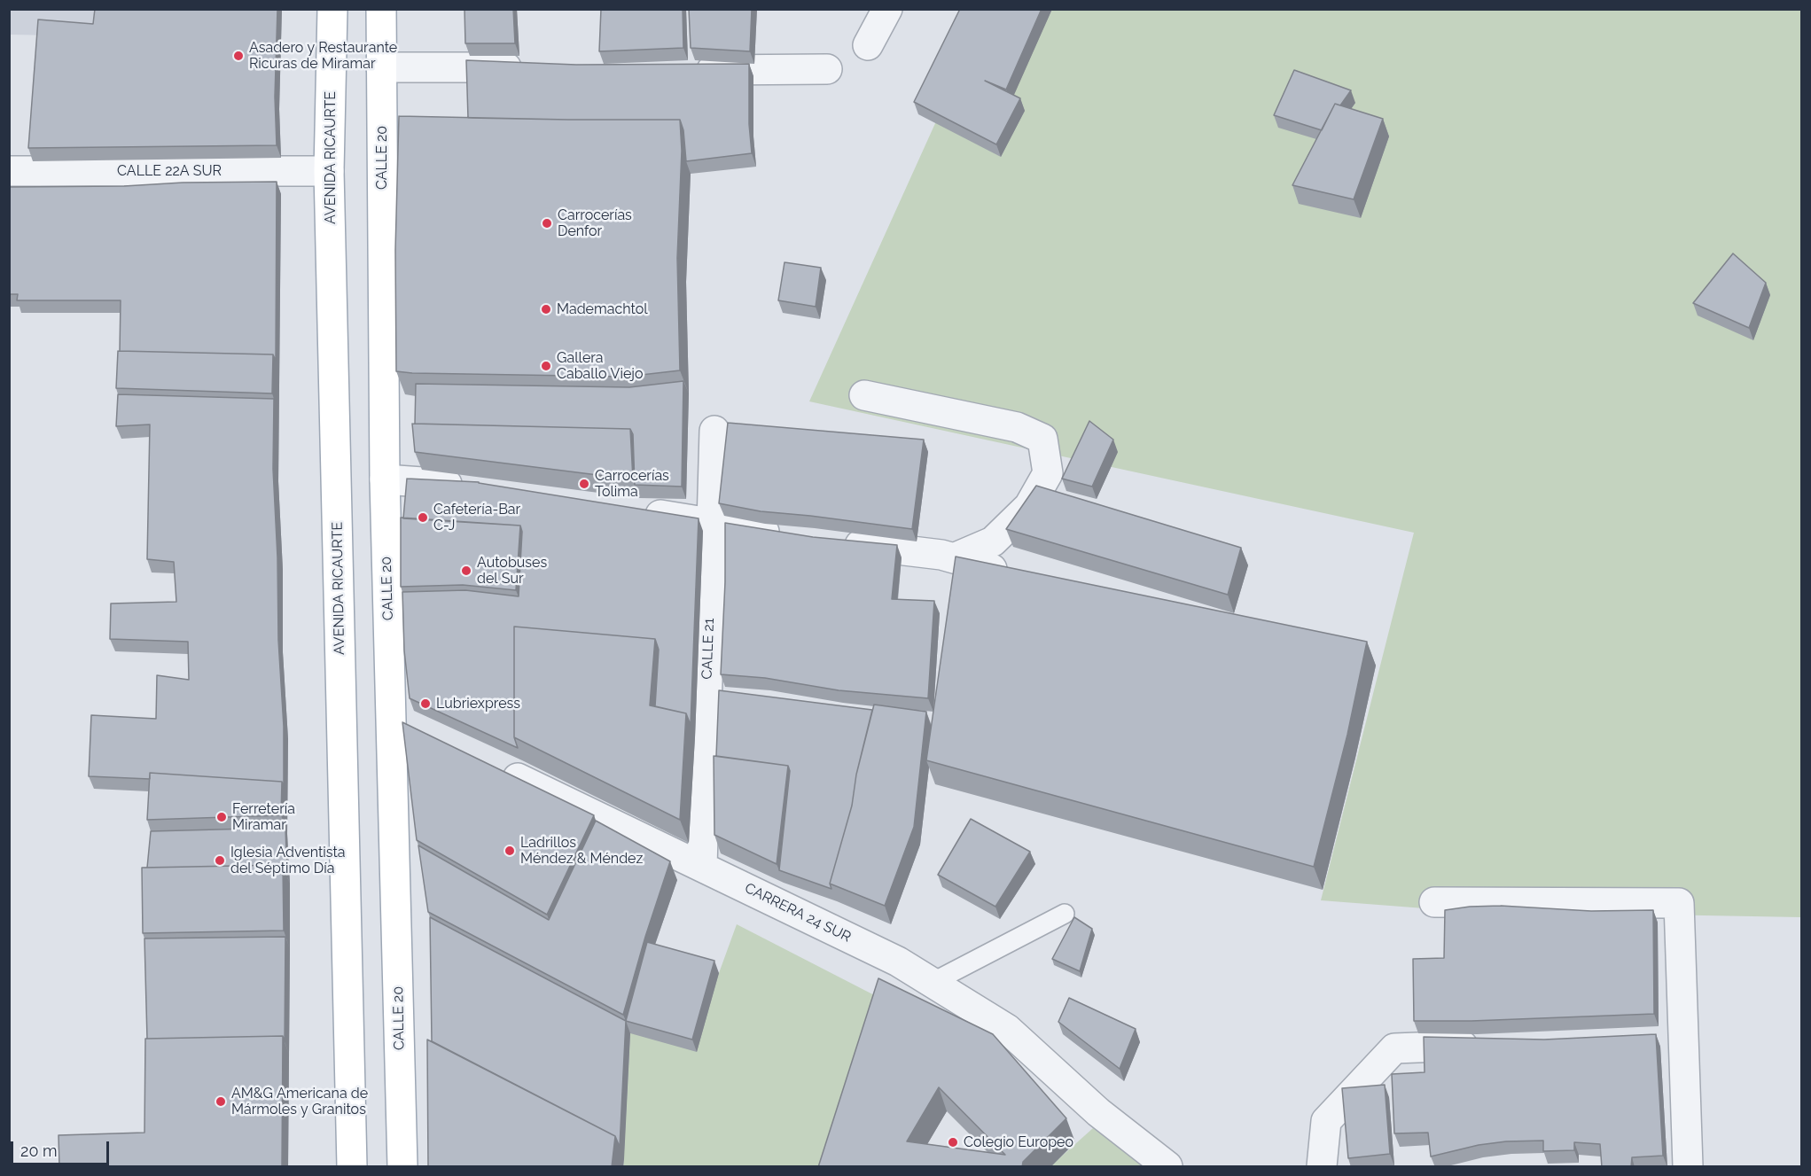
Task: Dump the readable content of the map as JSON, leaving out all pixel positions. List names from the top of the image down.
{
  "streets": {
    "main road": ["AVENIDA RICAURTE", "CALLE 20"],
    "street": ["CALLE 22A SUR", "CALLE 21", "CARRERA 24 SUR"]
  },
  "crossings": [
    ["AVENIDA RICAURTE", "CALLE 22A SUR"],
    ["CALLE 21", "CARRERA 24 SUR"]
  ],
  "places": [
    "Asadero y Restaurante Ricuras de Miramar",
    "Carrocerías Denfor",
    "Mademachtol",
    "Gallera Caballo Viejo",
    "Carrocerías Tolima",
    "Cafetería-Bar C-J",
    "Autobuses del Sur",
    "Lubriexpress",
    "Ferretería Miramar",
    "Ladrillos Méndez & Méndez",
    "Iglesia Adventista del Séptimo Día",
    "AM&G Americana de Mármoles y Granitos",
    "Colegio Europeo"
  ],
  "scale_bar": "20 m"
}
